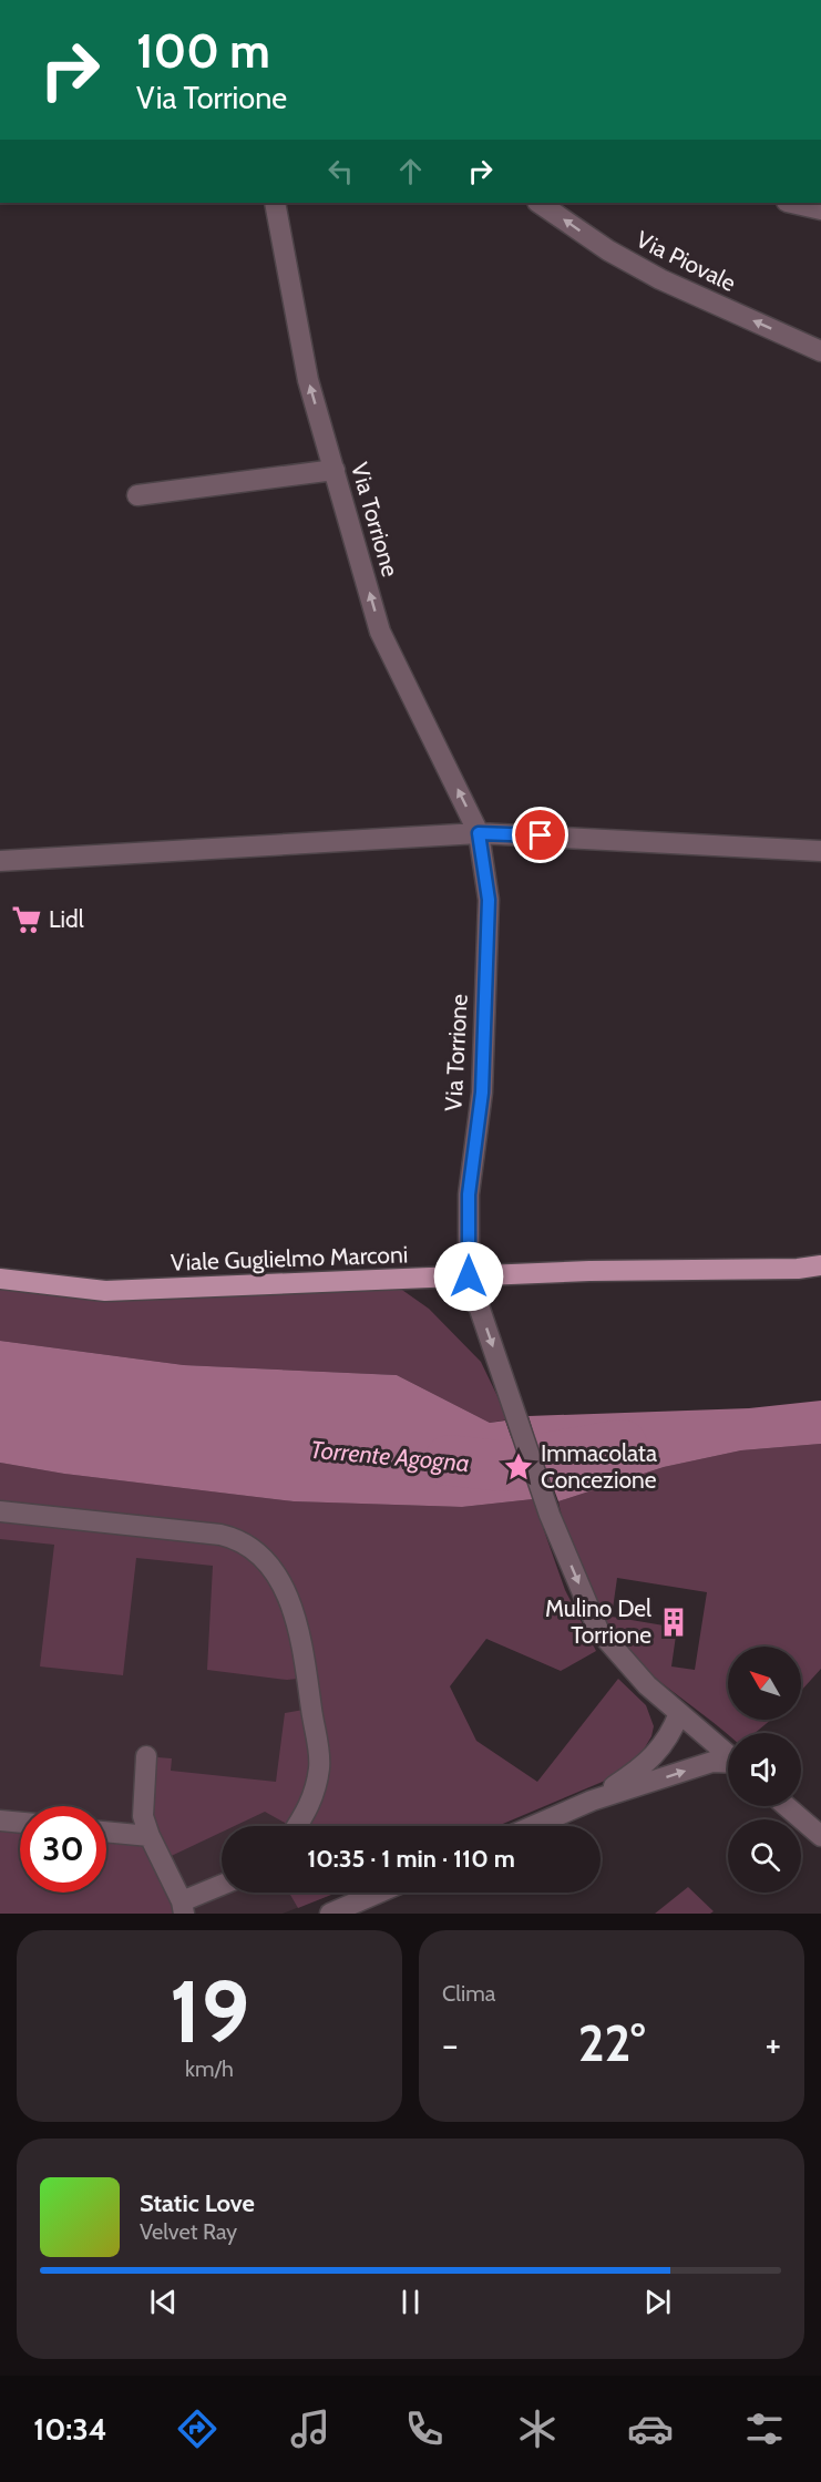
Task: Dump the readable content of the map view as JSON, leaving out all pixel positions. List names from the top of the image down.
{
  "streets": {
    "main road": ["Viale Guglielmo Marconi"],
    "street": ["Via Piovale", "Via Torrione"]
  },
  "crossings": [
    ["Via Torrione", "Viale Guglielmo Marconi"]
  ],
  "one_way": ["Via Piovale"],
  "water": ["Torrente Agogna"],
  "places": {
    "supermarket": ["Lidl"],
    "place": ["Immacolata Concezione"],
    "building": ["Mulino Del Torrione"]
  },
  "north": "top left",
  "page": {
    "turn": ["100 m", "Via Torrione"],
    "limit": "30",
    "trip": "10:35 · 1 min · 110 m",
    "tile": [
      ["19", "km/h"],
      "Clima"
    ],
    "heat": ["−", "22°", "+"],
    "song": ["Static Love", "Velvet Ray"],
    "tabs": "10:34"
  }
}
